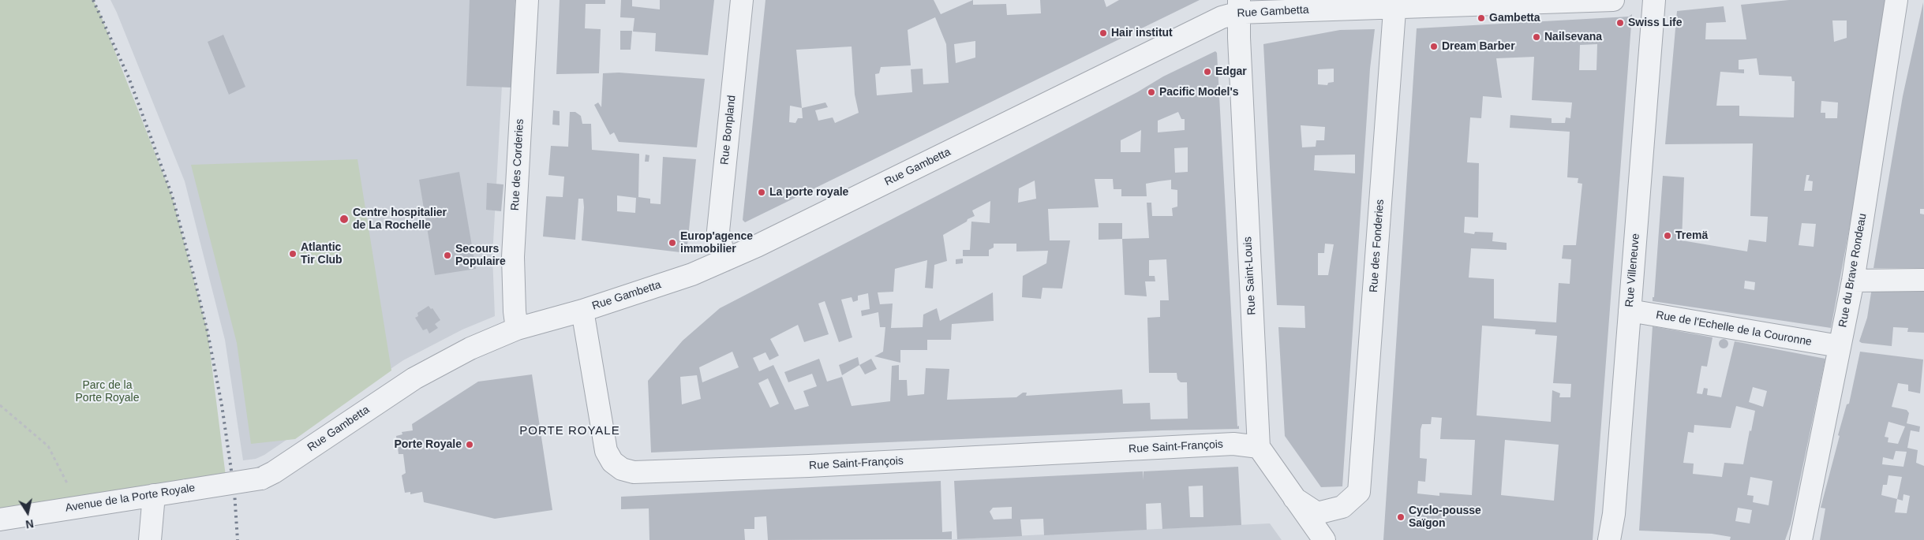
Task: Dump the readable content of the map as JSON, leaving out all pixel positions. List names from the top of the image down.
{
  "streets": {
    "street": [
      "Rue Gambetta",
      "Rue Bonpland",
      "Rue des Corderies",
      "Rue des Fonderies",
      "Rue Villeneuve",
      "Rue du Brave Rondeau",
      "Rue Saint-Louis",
      "Rue de l'Echelle de la Couronne",
      "Rue Saint-François",
      "Avenue de la Porte Royale"
    ]
  },
  "crossings": [
    ["Rue Gambetta", "Rue Bonpland"],
    ["Rue Gambetta", "Rue des Corderies"],
    ["Rue Gambetta", "Rue des Fonderies"],
    ["Rue Gambetta", "Rue Saint-Louis"],
    ["Rue Gambetta", "Rue Saint-François"],
    ["Rue Gambetta", "Avenue de la Porte Royale"],
    ["Rue Villeneuve", "Rue de l'Echelle de la Couronne"],
    ["Rue du Brave Rondeau", "Rue de l'Echelle de la Couronne"],
    ["Rue Saint-Louis", "Rue Saint-François"]
  ],
  "districts": ["PORTE ROYALE"],
  "parks": ["Parc de la Porte Royale"],
  "places": [
    "Gambetta",
    "Swiss Life",
    "Hair institut",
    "Nailsevana",
    "Dream Barber",
    "Edgar",
    "Pacific Model's",
    "La porte royale",
    "Centre hospitalier de La Rochelle",
    "Tremä",
    "Europ'agence immobilier",
    "Atlantic Tir Club",
    "Secours Populaire",
    "Porte Royale",
    "Cyclo-pousse Saïgon"
  ],
  "north": "bottom"
}
